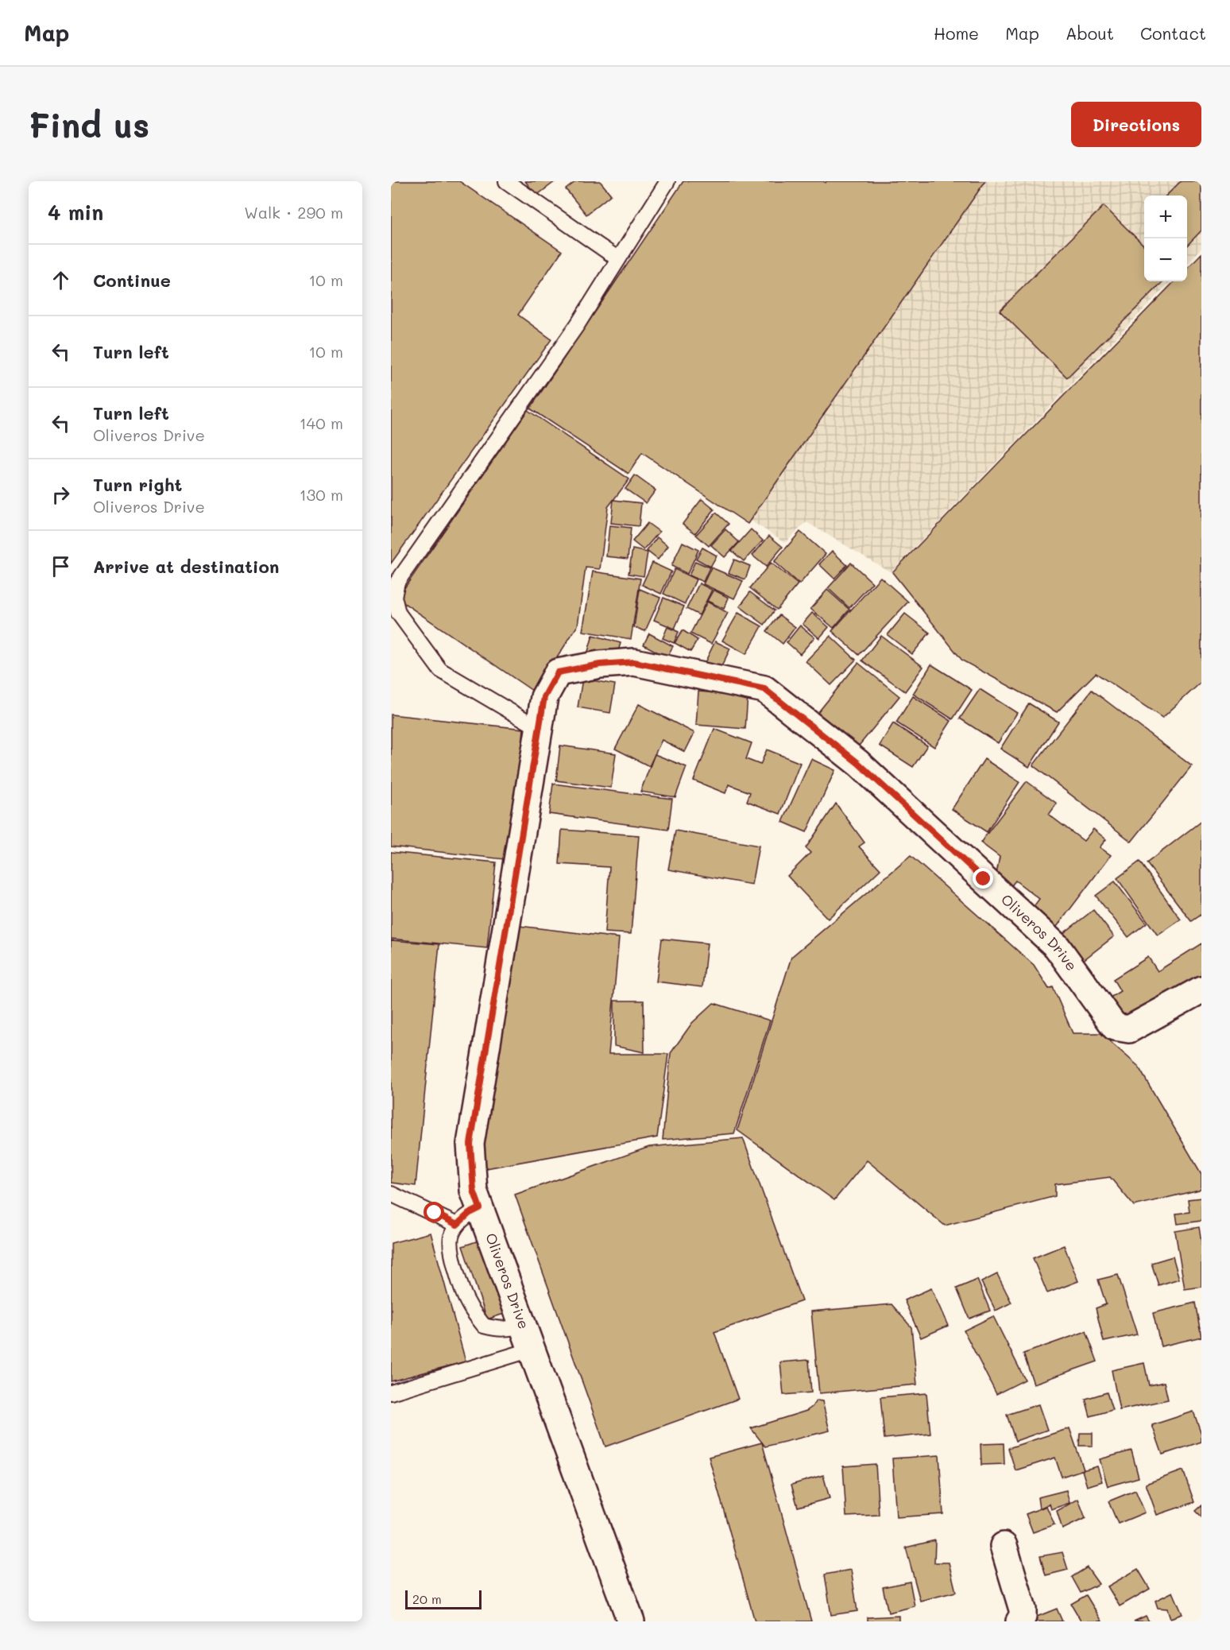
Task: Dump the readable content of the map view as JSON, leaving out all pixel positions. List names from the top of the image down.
{
  "streets": {
    "street": ["Oliveros Drive"]
  },
  "scale_bar": "20 m",
  "page": {
    "header": "Map",
    "nav": [
      "Home",
      "Map",
      "About",
      "Contact"
    ],
    "buttons": "Directions",
    "title": "Find us",
    "heading": ["4 min", "Walk · 290 m"],
    "map_buttons": ["+", "−"],
    "list": [
      ["Continue", "10 m"],
      ["Turn left", "10 m"],
      ["Turn left", "Oliveros Drive", "140 m"],
      ["Turn right", "Oliveros Drive", "130 m"],
      "Arrive at destination"
    ],
    "scale": "20 m"
  }
}
